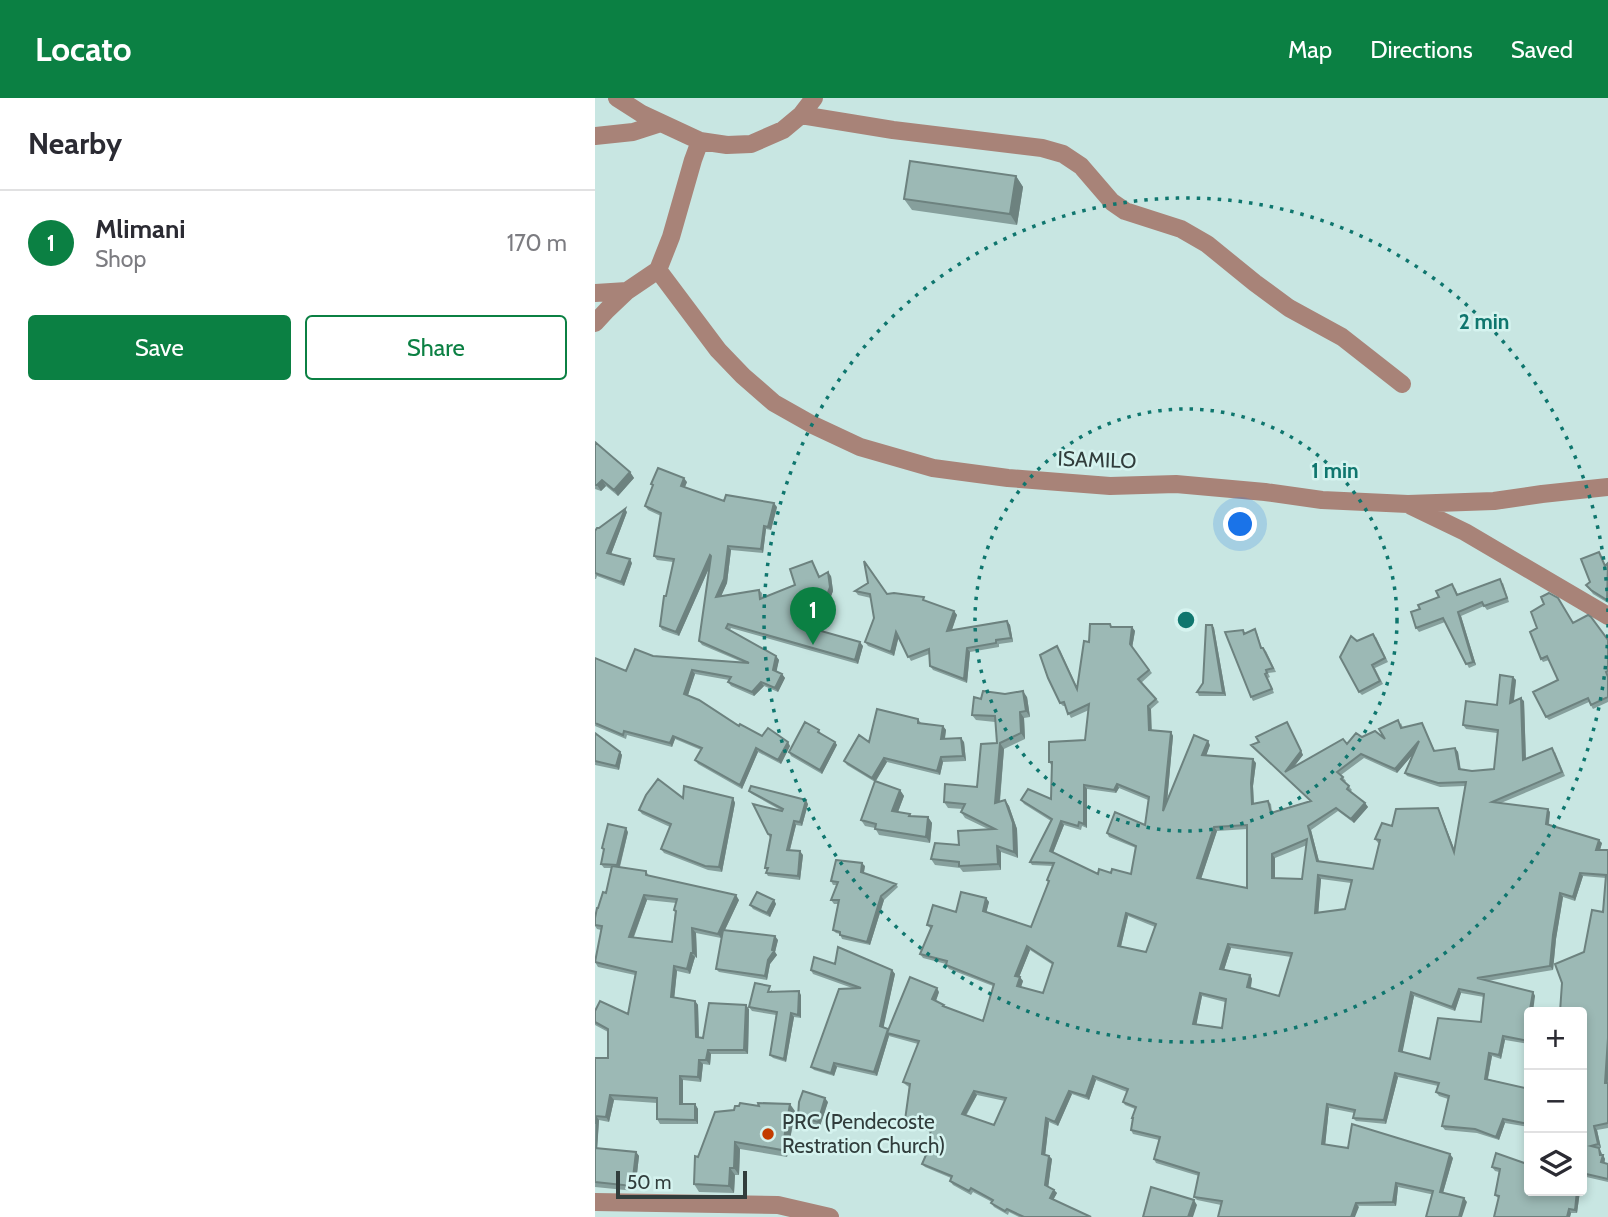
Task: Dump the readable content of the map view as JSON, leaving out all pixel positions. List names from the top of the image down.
{
  "streets": {
    "street": ["ISAMILO"]
  },
  "places": ["PRC (Pendecoste Restration Church)"],
  "scale_bar": "50 m",
  "page": {
    "header": "Locato",
    "nav": ["Map", "Directions", "Saved"],
    "heading": "Nearby",
    "list": [
      {
        "mark": "1",
        "name": "Mlimani",
        "note": "Shop",
        "value": "170 m"
      }
    ],
    "buttons": ["Save", "Share"],
    "pins": "1",
    "map_buttons": ["+", "−"],
    "scale": "50 m"
  },
  "rings": ["2 min", "1 min"]
}
